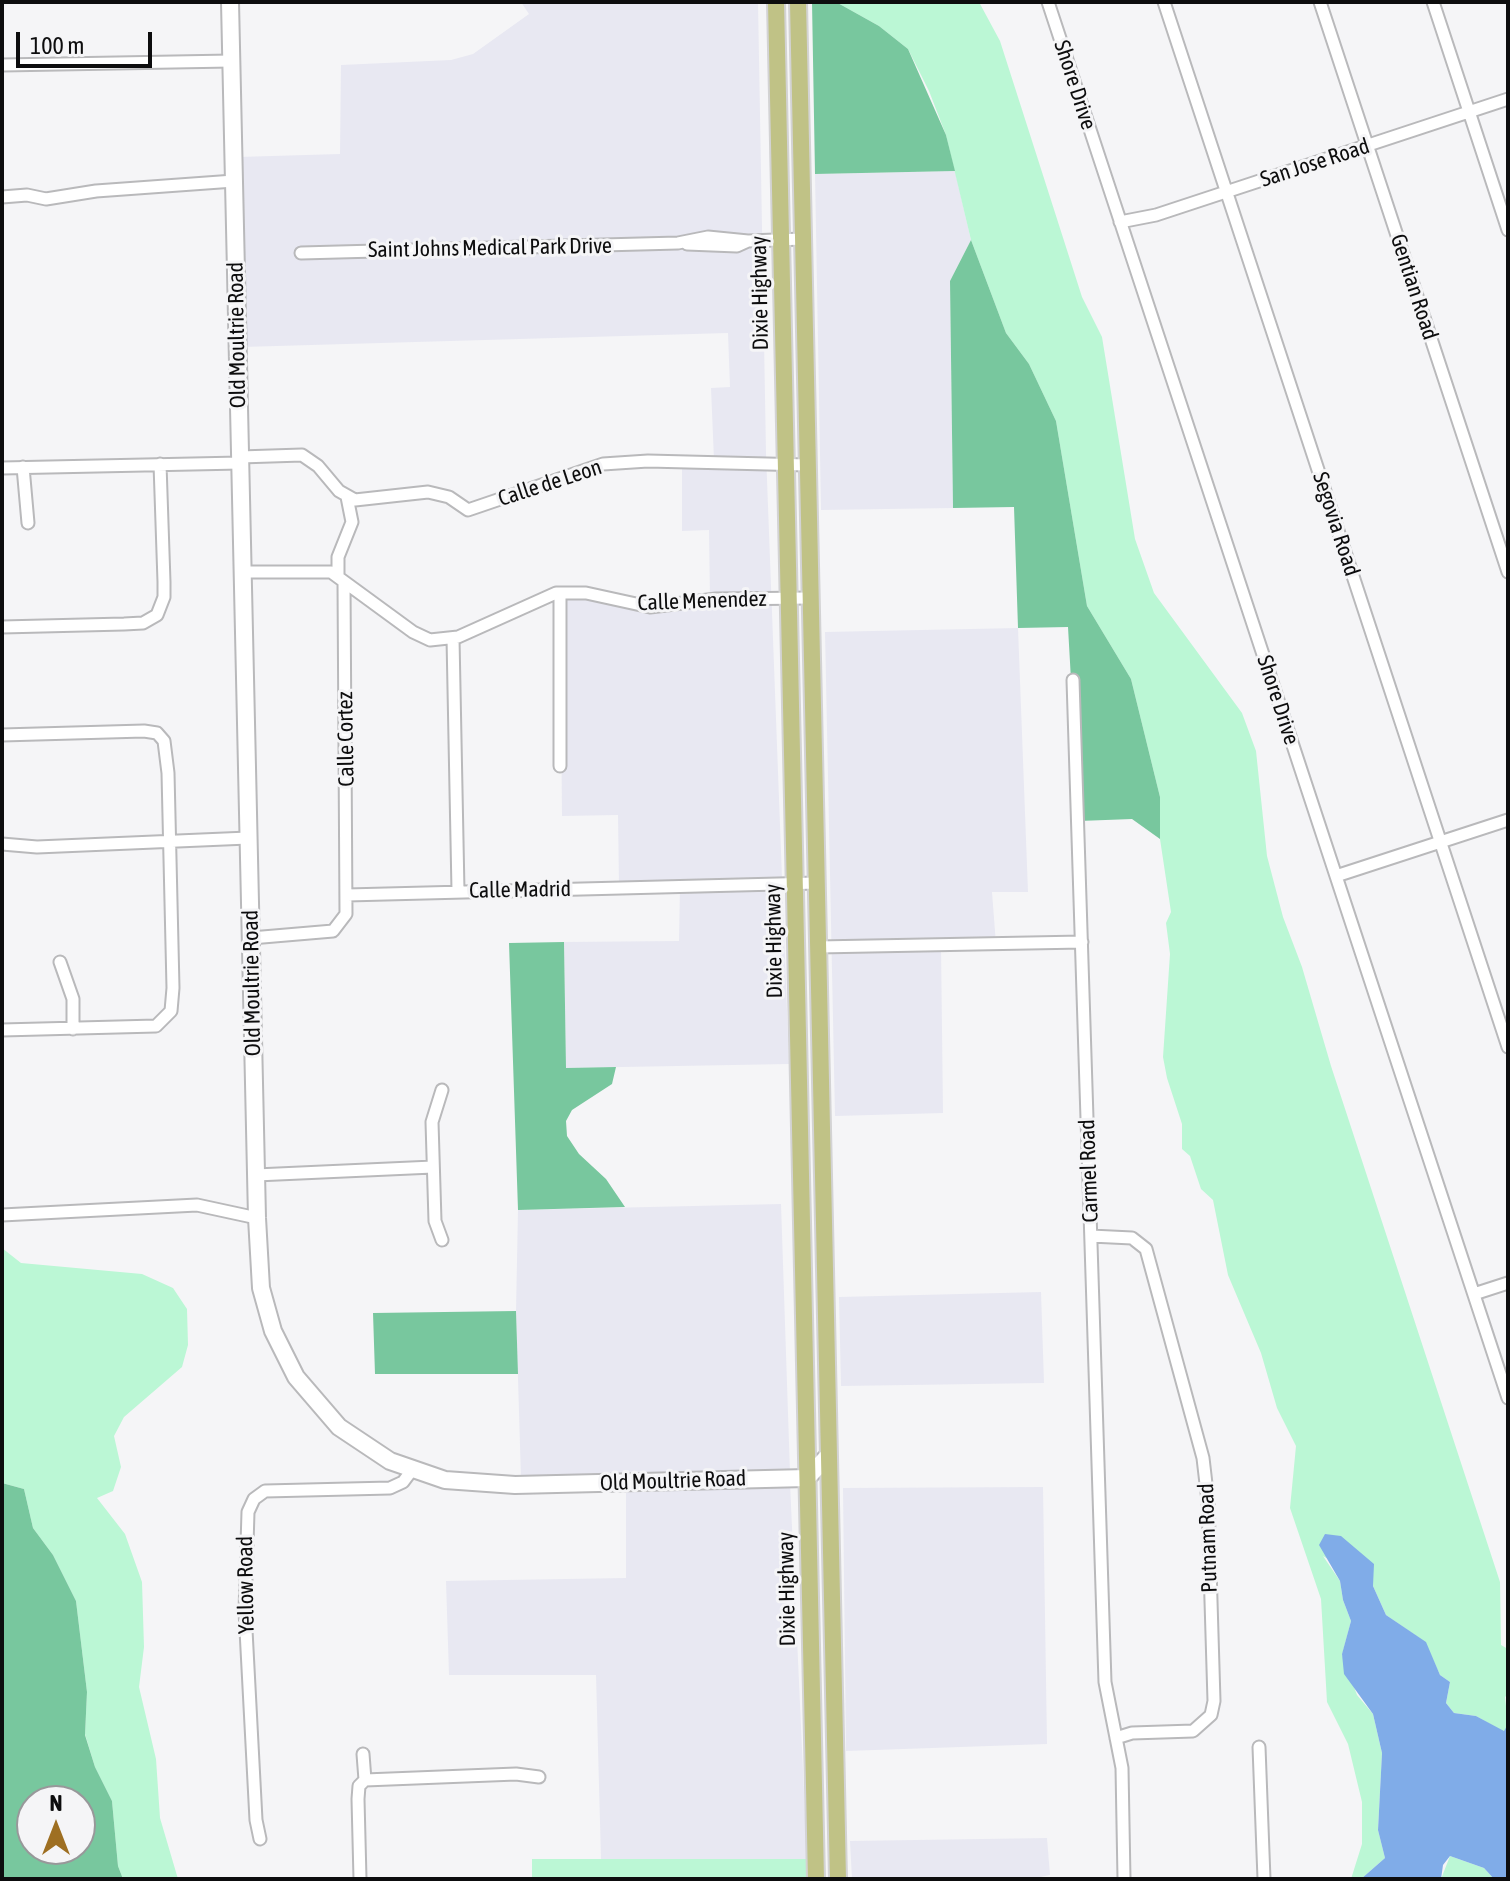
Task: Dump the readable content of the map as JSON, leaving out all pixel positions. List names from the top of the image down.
{
  "streets": {
    "main road": ["Dixie Highway", "Old Moultrie Road"],
    "street": [
      "Shore Drive",
      "San Jose Road",
      "Saint Johns Medical Park Drive",
      "Gentian Road",
      "Calle de Leon",
      "Segovia Road",
      "Calle Menendez",
      "Calle Cortez",
      "Calle Madrid",
      "Carmel Road",
      "Putnam Road",
      "Yellow Road"
    ]
  },
  "crossings": [
    ["Shore Drive", "San Jose Road"],
    ["San Jose Road", "Gentian Road"],
    ["San Jose Road", "Segovia Road"],
    ["Saint Johns Medical Park Drive", "Dixie Highway"],
    ["Dixie Highway", "Old Moultrie Road"],
    ["Dixie Highway", "Calle de Leon"],
    ["Dixie Highway", "Calle Menendez"],
    ["Dixie Highway", "Calle Madrid"],
    ["Old Moultrie Road", "Yellow Road"],
    ["Calle Cortez", "Calle Madrid"],
    ["Carmel Road", "Putnam Road"]
  ],
  "scale_bar": "100 m",
  "north": "top"
}
